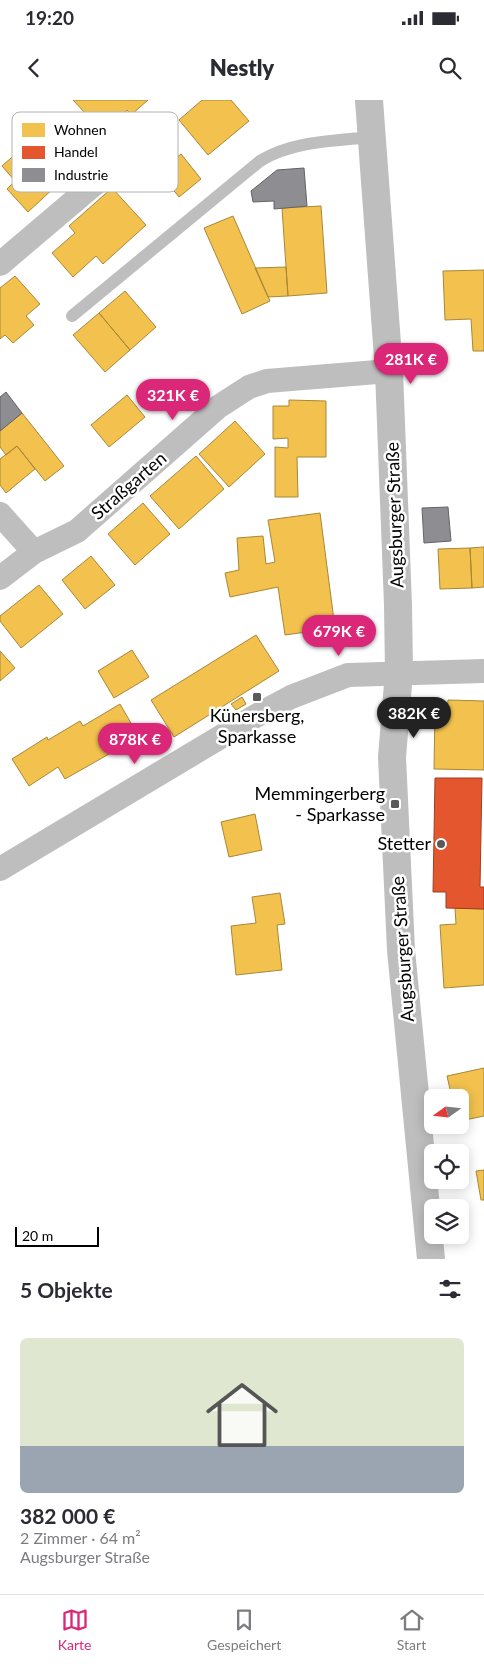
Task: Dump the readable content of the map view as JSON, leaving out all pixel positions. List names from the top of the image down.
{
  "streets": {
    "street": ["Straßgarten", "Augsburger Straße"]
  },
  "crossings": [
    ["Straßgarten", "Augsburger Straße"]
  ],
  "places": {
    "transit": ["Künersberg, Sparkasse", "Memmingerberg - Sparkasse"],
    "other": ["Stetter"]
  },
  "legend": ["Wohnen", "Handel", "Industrie"],
  "scale_bar": "20 m",
  "north": "left",
  "page": {
    "status": "19:20",
    "header": "Nestly",
    "price": [
      "281K €",
      "321K €",
      "679K €",
      "382K €",
      "878K €"
    ],
    "scale": "20 m",
    "heading": "5 Objekte",
    "list": [
      {
        "name": "382 000 €",
        "note": "2 Zimmer · 64 m² · Augsburger Straße"
      }
    ],
    "tabs": ["Karte", "Gespeichert", "Start"]
  }
}
